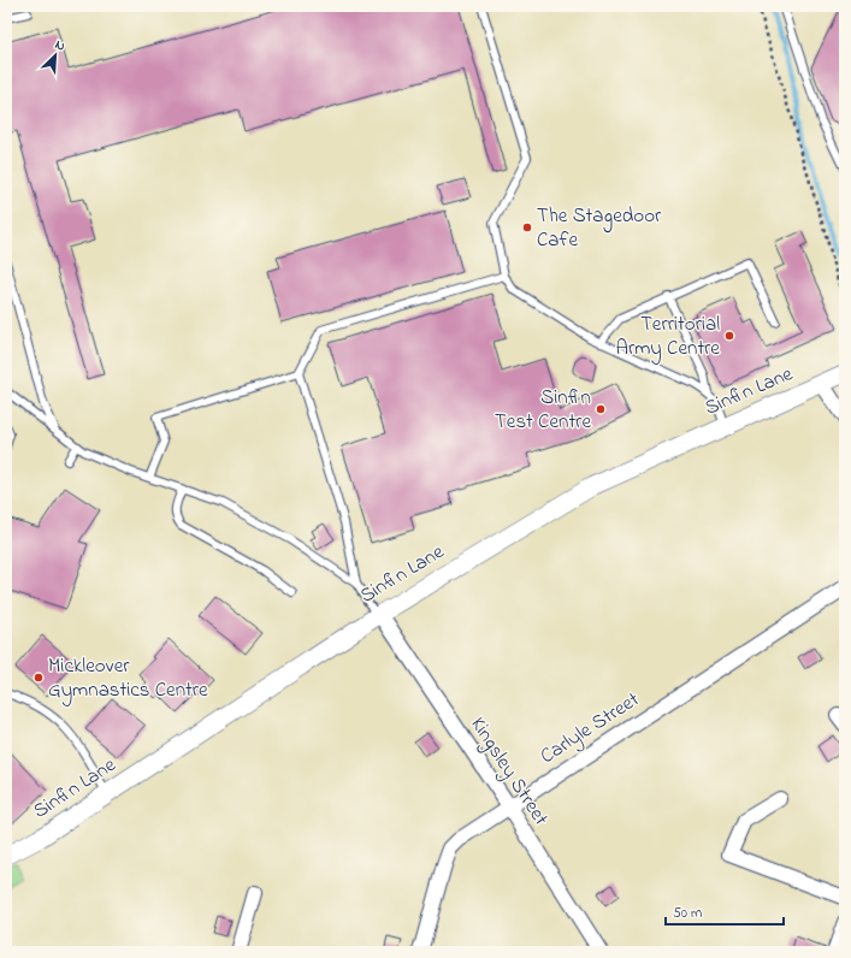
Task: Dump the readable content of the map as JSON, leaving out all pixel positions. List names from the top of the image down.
{
  "streets": {
    "street": ["Sinfin Lane", "Carlyle Street", "Kingsley Street"]
  },
  "crossings": [
    ["Sinfin Lane", "Kingsley Street"],
    ["Carlyle Street", "Kingsley Street"]
  ],
  "places": [
    "The Stagedoor Cafe",
    "Territorial Army Centre",
    "Sinfin Test Centre",
    "Mickleover Gymnastics Centre"
  ],
  "scale_bar": "50 m",
  "north": "top right"
}
